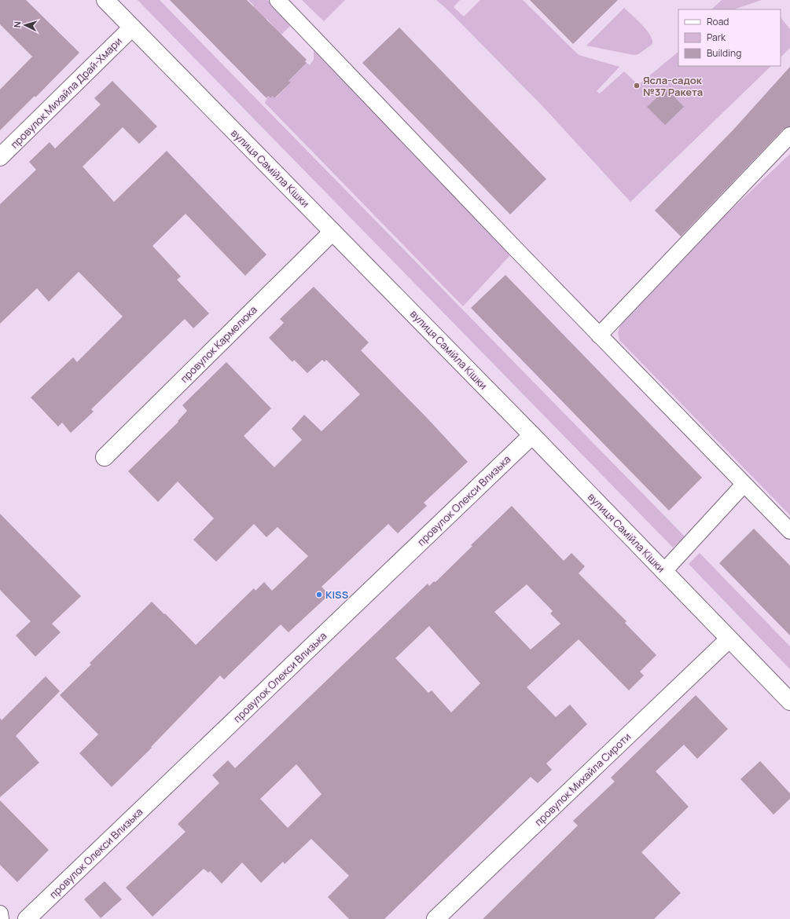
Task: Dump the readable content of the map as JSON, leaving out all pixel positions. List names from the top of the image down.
{
  "streets": {
    "street": [
      "провулок Михайла Драй-Хмари",
      "вулиця Самійла Кішки",
      "провулок Кармелюка",
      "провулок Олекси Влизька",
      "провулок Михайла Сироти"
    ]
  },
  "crossings": [
    ["провулок Михайла Драй-Хмари", "вулиця Самійла Кішки"],
    ["вулиця Самійла Кішки", "провулок Кармелюка"],
    ["вулиця Самійла Кішки", "провулок Олекси Влизька"],
    ["вулиця Самійла Кішки", "провулок Михайла Сироти"]
  ],
  "places": ["Ясла-садок №37 Ракета", "KISS"],
  "legend": ["Road", "Park", "Building"],
  "north": "left"
}
